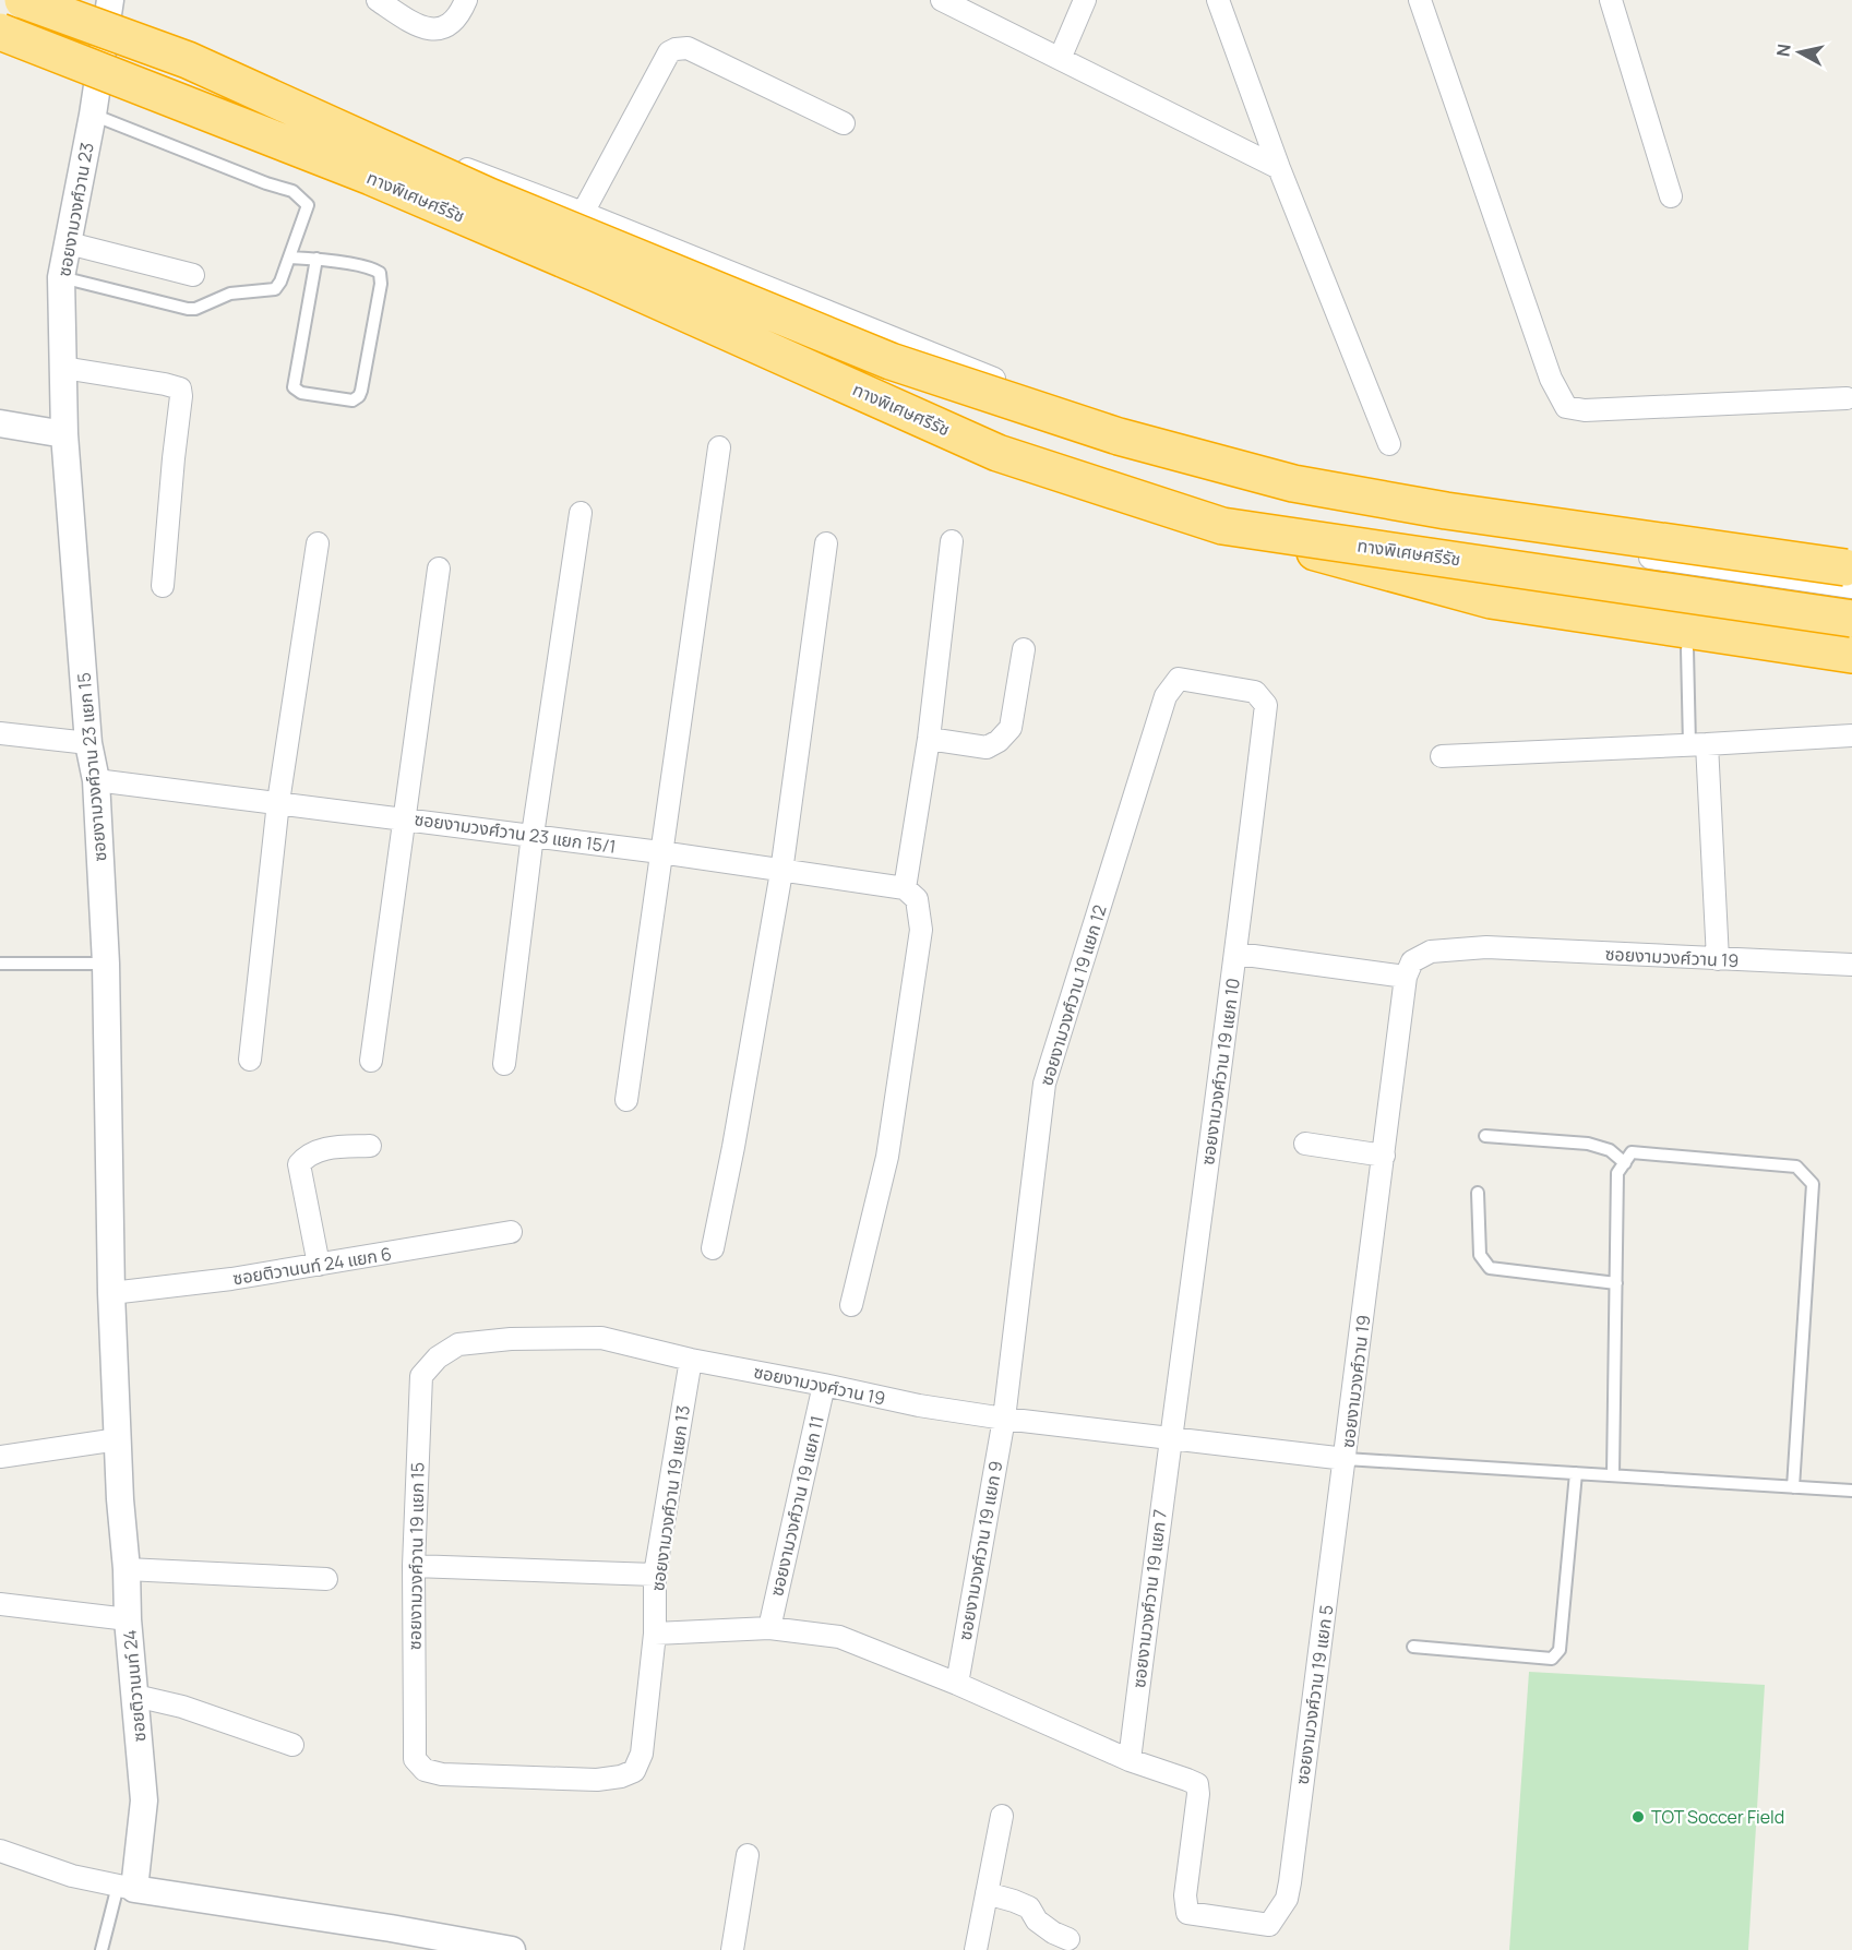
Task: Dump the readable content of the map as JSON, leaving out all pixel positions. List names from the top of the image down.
{
  "streets": {
    "highway": ["ทางพิเศษศรีรัช"],
    "street": [
      "ซอยงามวงศ์วาน 23",
      "ซอยงามวงศ์วาน 23 แยก 15",
      "ซอยงามวงศ์วาน 23 แยก 15/1",
      "ซอยงามวงศ์วาน 19",
      "ซอยงามวงศ์วาน 19 แยก 12",
      "ซอยงามวงศ์วาน 19 แยก 10",
      "ซอยติวานนท์ 24 แยก 6",
      "ซอยงามวงศ์วาน 19 แยก 13",
      "ซอยงามวงศ์วาน 19 แยก 11",
      "ซอยงามวงศ์วาน 19 แยก 9",
      "ซอยงามวงศ์วาน 19 แยก 15",
      "ซอยงามวงศ์วาน 19 แยก 7",
      "ซอยติวานนท์ 24",
      "ซอยงามวงศ์วาน 19 แยก 5"
    ]
  },
  "crossings": [
    ["ซอยงามวงศ์วาน 23", "ซอยงามวงศ์วาน 23 แยก 15"],
    ["ซอยงามวงศ์วาน 23 แยก 15", "ซอยงามวงศ์วาน 23 แยก 15/1"],
    ["ซอยงามวงศ์วาน 23 แยก 15", "ซอยติวานนท์ 24"],
    ["ซอยงามวงศ์วาน 19", "ซอยงามวงศ์วาน 19 แยก 12"],
    ["ซอยงามวงศ์วาน 19", "ซอยงามวงศ์วาน 19 แยก 10"],
    ["ซอยงามวงศ์วาน 19", "ซอยงามวงศ์วาน 19 แยก 13"],
    ["ซอยงามวงศ์วาน 19", "ซอยงามวงศ์วาน 19 แยก 11"],
    ["ซอยงามวงศ์วาน 19", "ซอยงามวงศ์วาน 19 แยก 9"],
    ["ซอยงามวงศ์วาน 19", "ซอยงามวงศ์วาน 19 แยก 15"],
    ["ซอยงามวงศ์วาน 19", "ซอยงามวงศ์วาน 19 แยก 7"],
    ["ซอยงามวงศ์วาน 19", "ซอยงามวงศ์วาน 19 แยก 5"],
    ["ซอยงามวงศ์วาน 19 แยก 12", "ซอยงามวงศ์วาน 19 แยก 10"],
    ["ซอยงามวงศ์วาน 19 แยก 12", "ซอยงามวงศ์วาน 19 แยก 9"],
    ["ซอยงามวงศ์วาน 19 แยก 10", "ซอยงามวงศ์วาน 19 แยก 7"],
    ["ซอยติวานนท์ 24 แยก 6", "ซอยติวานนท์ 24"],
    ["ซอยงามวงศ์วาน 19 แยก 13", "ซอยงามวงศ์วาน 19 แยก 15"],
    ["ซอยงามวงศ์วาน 19 แยก 7", "ซอยงามวงศ์วาน 19 แยก 5"]
  ],
  "places": ["TOT Soccer Field"],
  "north": "left"
}
